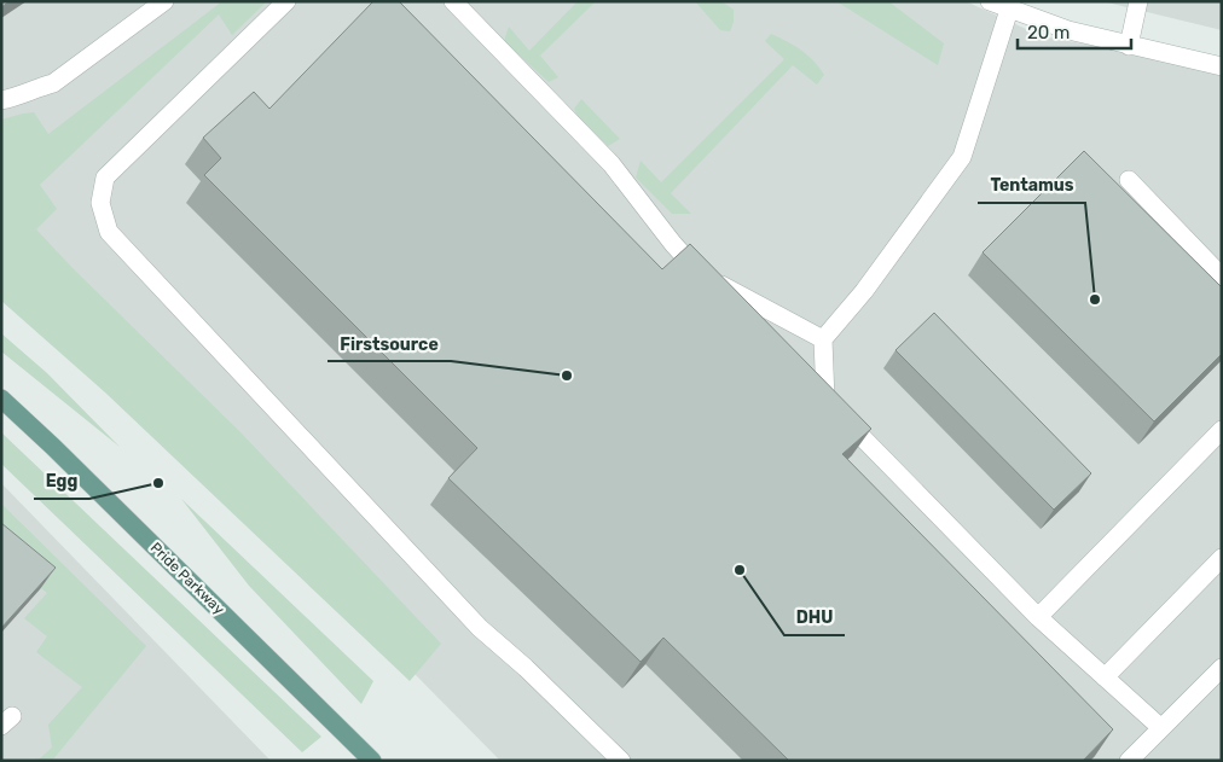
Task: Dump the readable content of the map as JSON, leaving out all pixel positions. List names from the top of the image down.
{
  "streets": {
    "main road": ["Pride Parkway"]
  },
  "places": [
    "Tentamus",
    "Firstsource",
    "Egg",
    "DHU"
  ],
  "scale_bar": "20 m"
}
